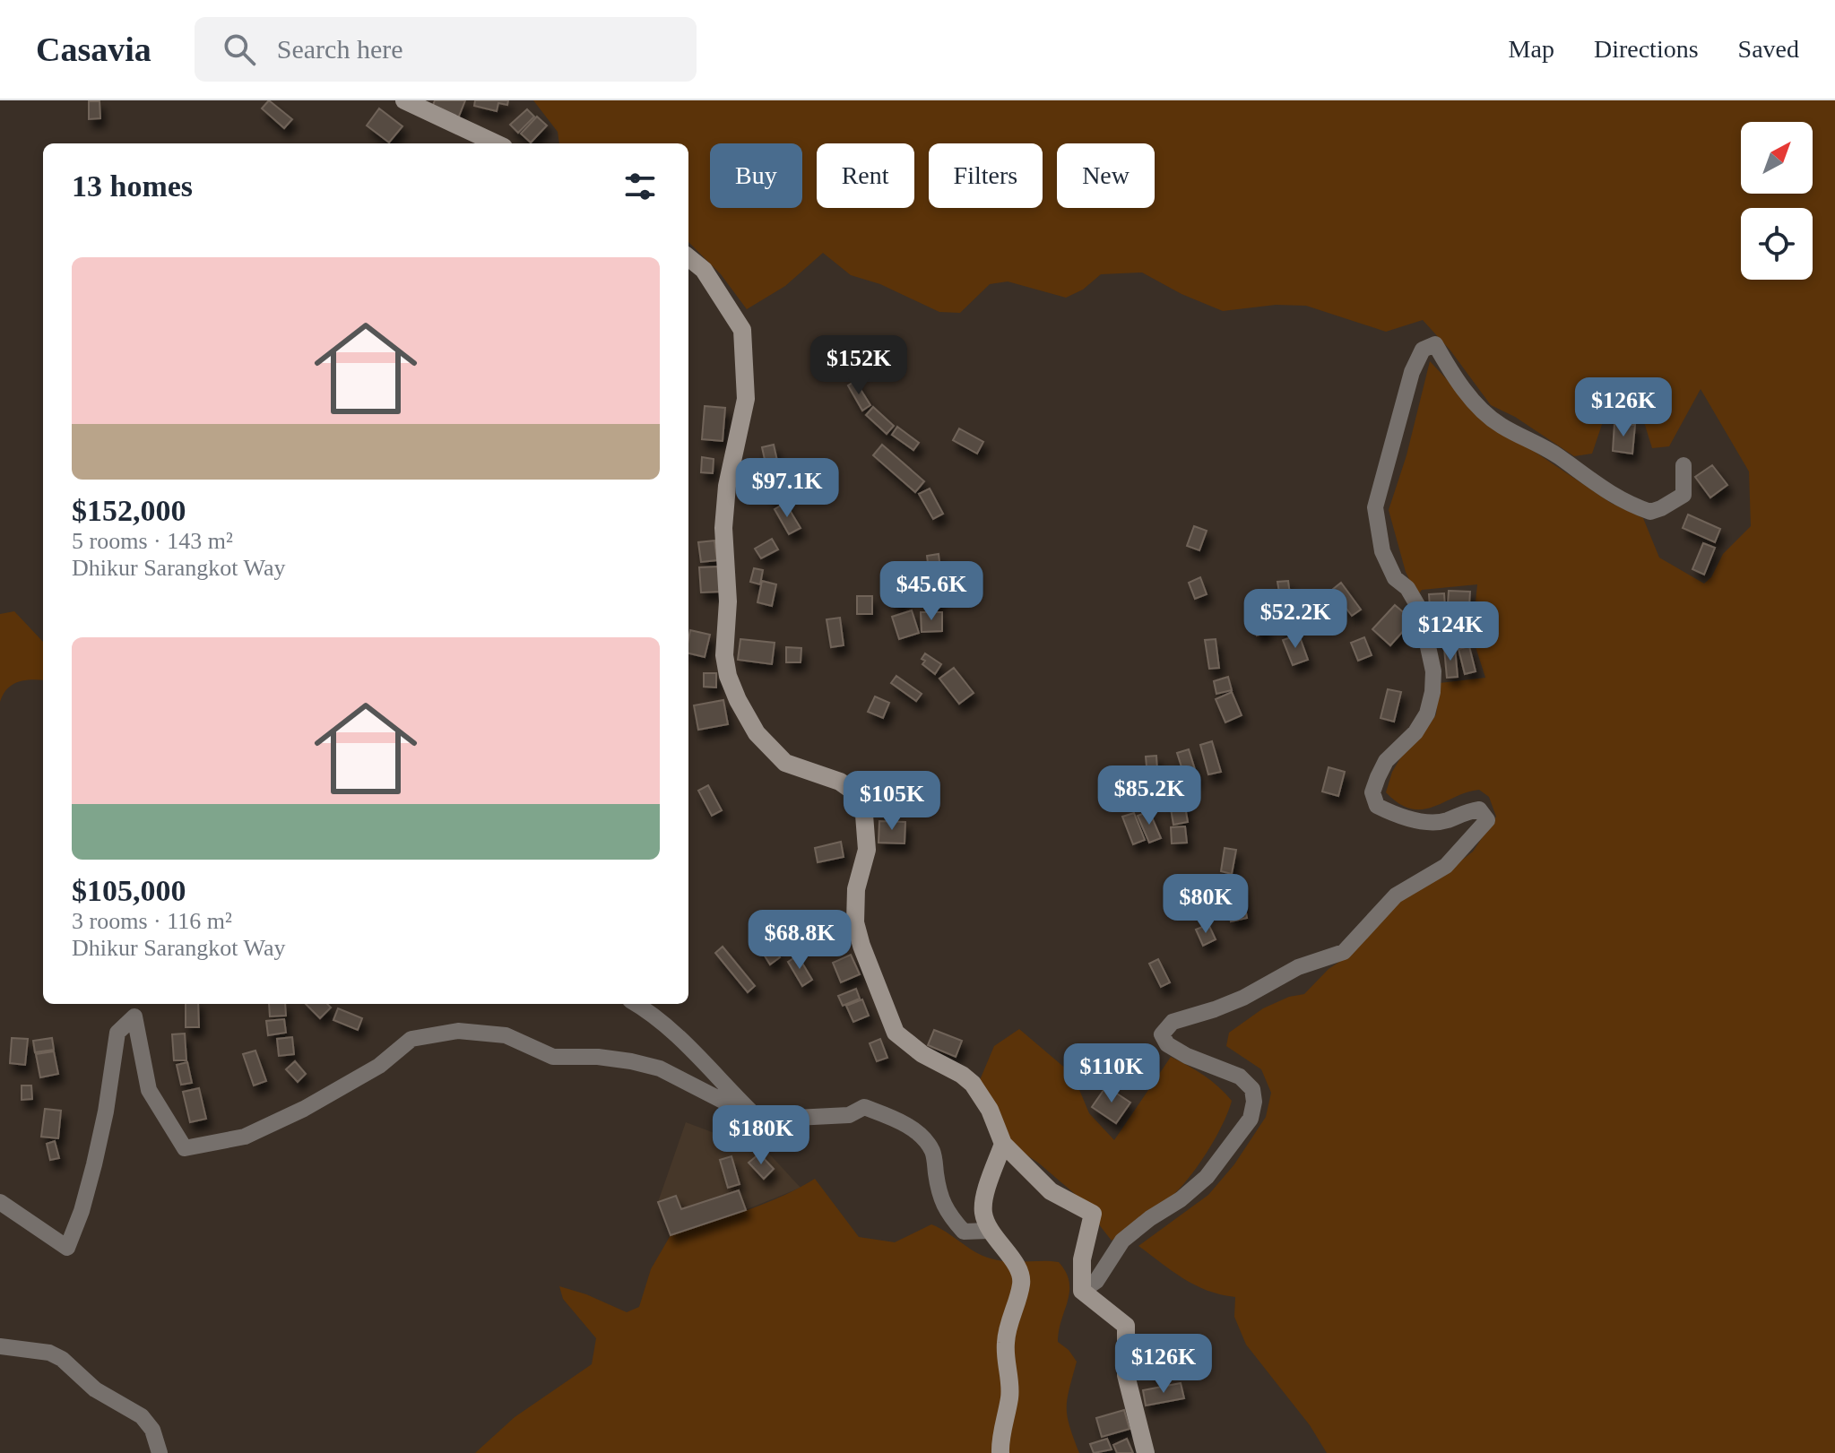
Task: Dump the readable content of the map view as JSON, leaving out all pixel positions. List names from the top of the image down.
{
  "north": "top right",
  "page": {
    "header": "Casavia",
    "search": "Search here",
    "nav": ["Map", "Directions", "Saved"],
    "chip": [
      "Buy",
      "Rent",
      "Filters",
      "New"
    ],
    "heading": "13 homes",
    "list": [
      {
        "name": "$152,000",
        "note": "5 rooms · 143 m² · Dhikur Sarangkot Way"
      },
      {
        "name": "$105,000",
        "note": "3 rooms · 116 m² · Dhikur Sarangkot Way"
      }
    ],
    "price": [
      "$152K",
      "$126K",
      "$97.1K",
      "$45.6K",
      "$52.2K",
      "$124K",
      "$85.2K",
      "$105K",
      "$80K",
      "$68.8K",
      "$110K",
      "$180K",
      "$126K"
    ]
  }
}
